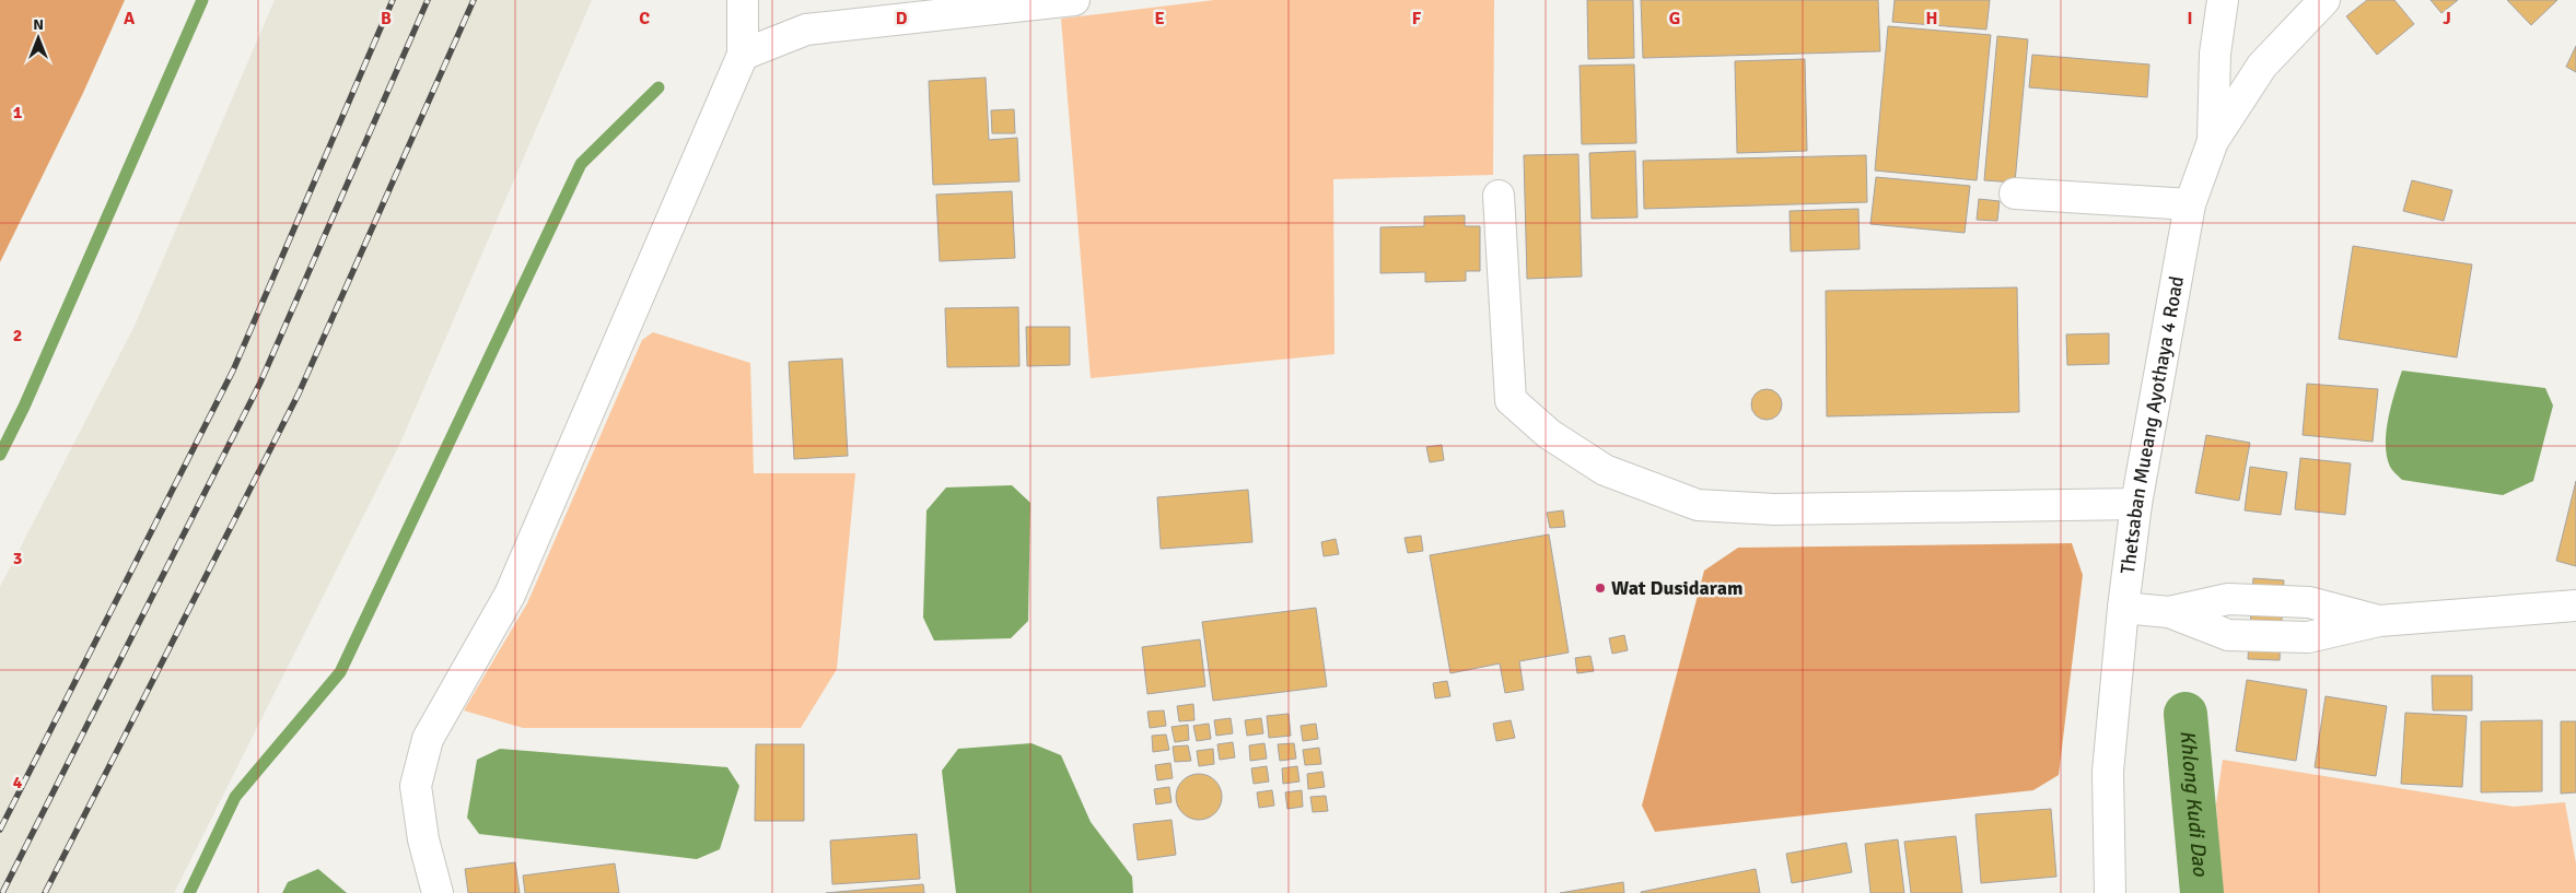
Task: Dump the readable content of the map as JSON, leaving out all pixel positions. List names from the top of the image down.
{
  "streets": {
    "street": ["Thetsaban Mueang Ayothaya 4 Road"]
  },
  "water": ["Khlong Kudi Dao"],
  "places": ["Wat Dusidaram"],
  "north": "top",
  "grid": {
    "columns": [
      "A",
      "B",
      "C",
      "D",
      "E",
      "F",
      "G",
      "H",
      "I",
      "J"
    ],
    "rows": [
      "1",
      "2",
      "3",
      "4"
    ]
  }
}
